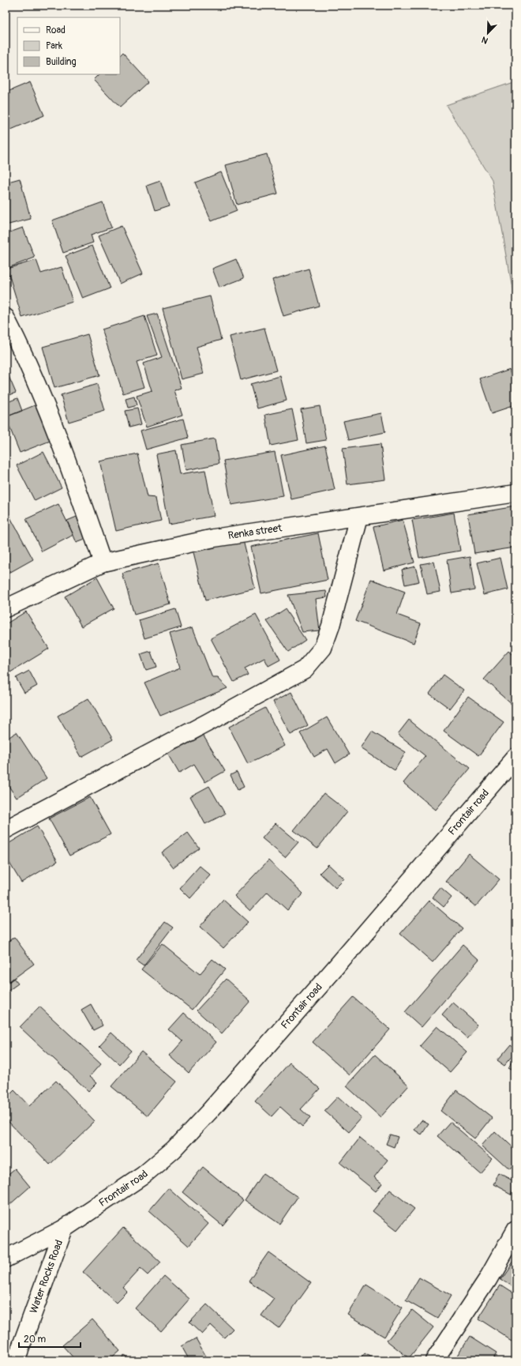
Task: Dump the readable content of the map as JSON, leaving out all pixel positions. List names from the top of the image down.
{
  "streets": {
    "street": ["Renka street", "Frontair road", "Water Rocks Road"]
  },
  "crossings": [
    ["Frontair road", "Water Rocks Road"]
  ],
  "legend": ["Road", "Park", "Building"],
  "scale_bar": "20 m",
  "north": "bottom left"
}
